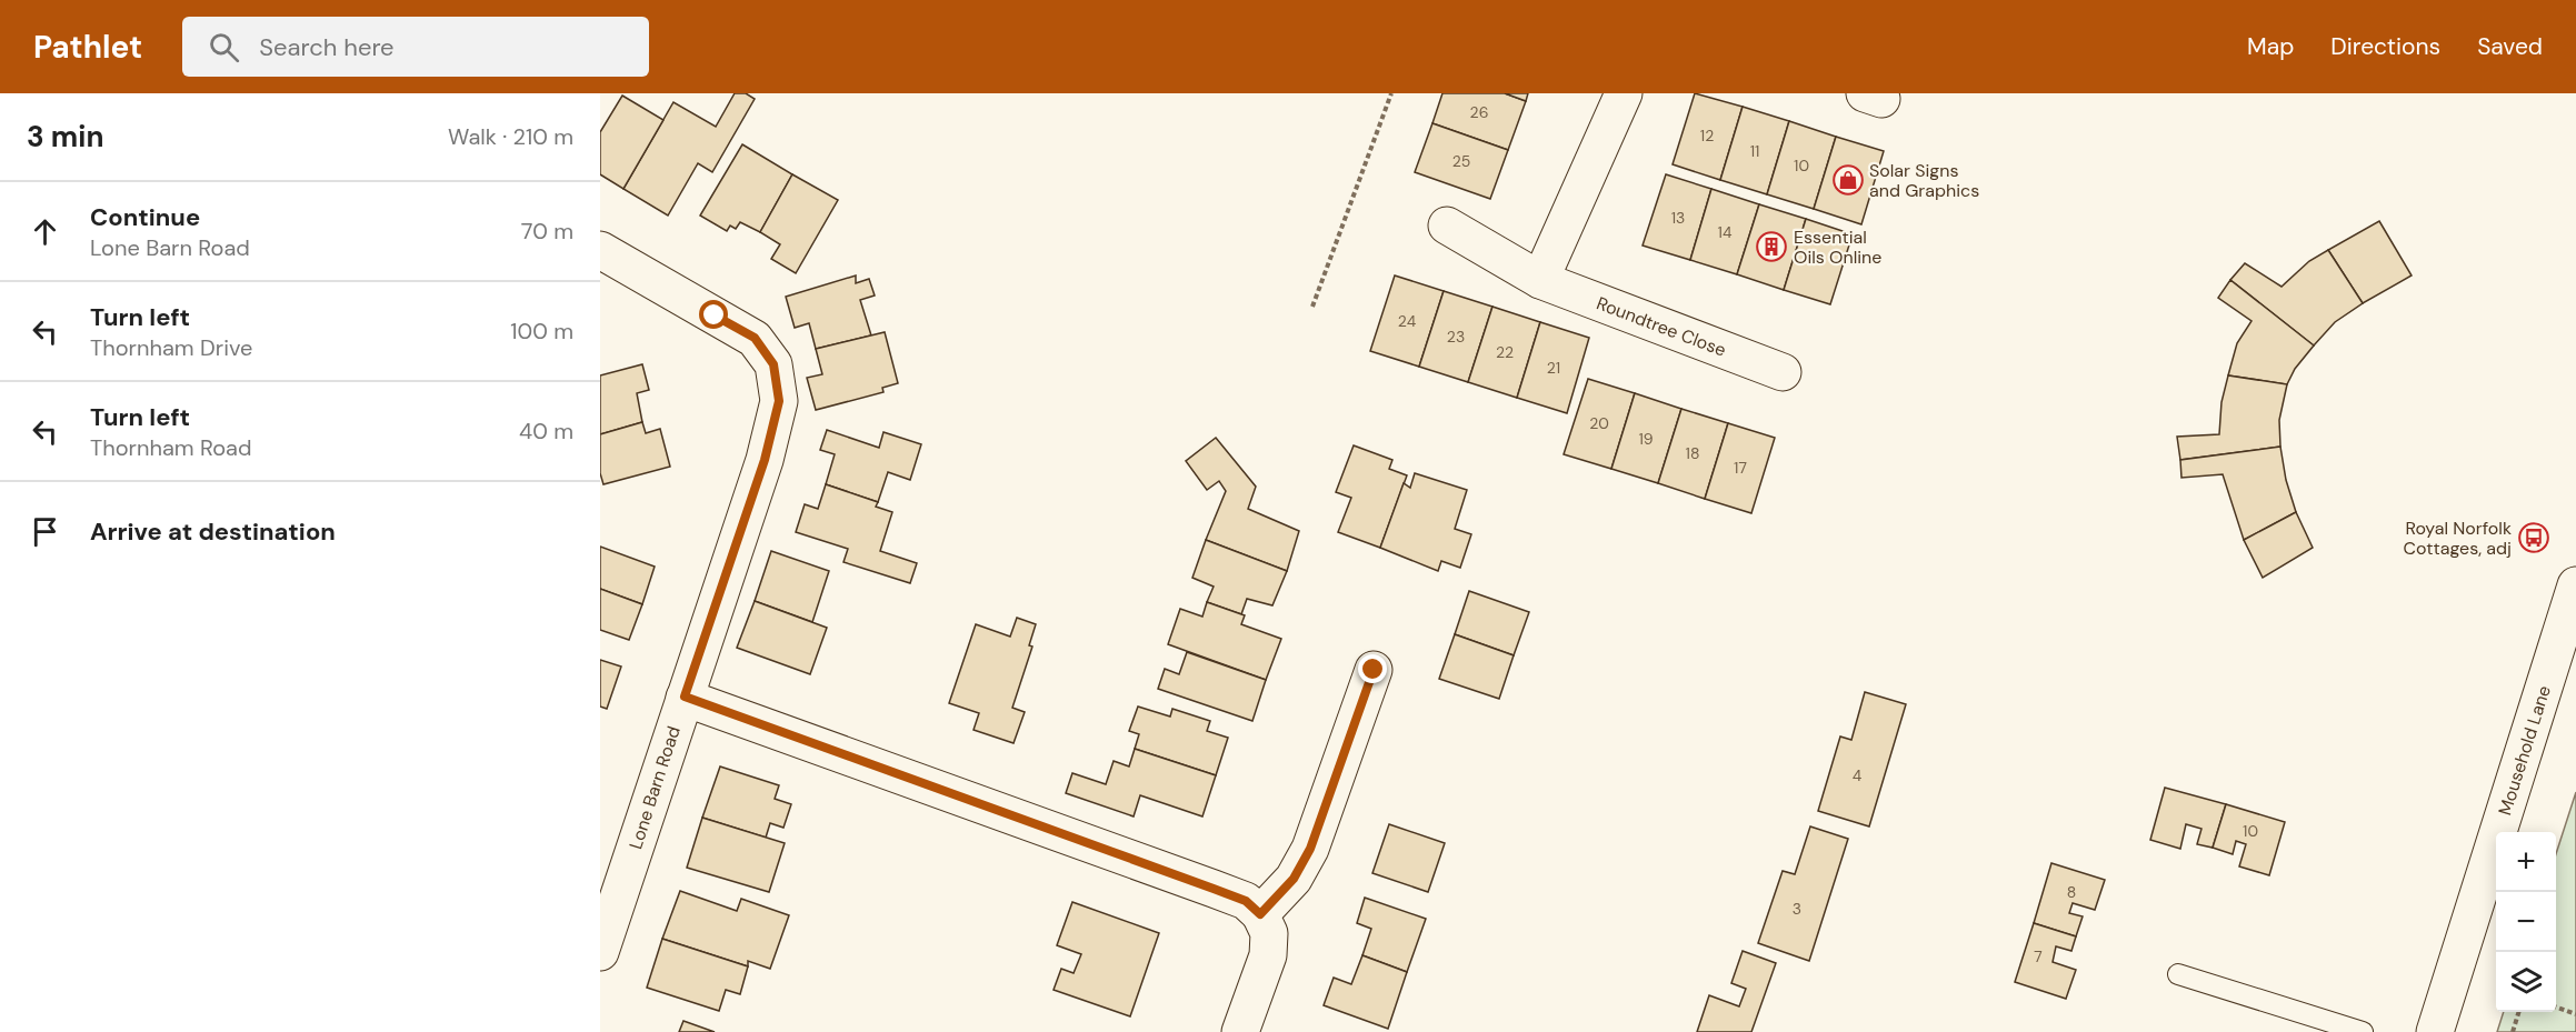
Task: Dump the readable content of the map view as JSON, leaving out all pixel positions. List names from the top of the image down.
{
  "streets": {
    "main road": ["Roundtree Close", "Mousehold Lane", "Lone Barn Road"]
  },
  "places": {
    "shop": ["Solar Signs and Graphics"],
    "building": ["Essential Oils Online"],
    "bus stop": ["Royal Norfolk Cottages, adj"]
  },
  "house_numbers": [
    "26",
    "12",
    "11",
    "25",
    "10",
    "13",
    "14",
    "24",
    "23",
    "22",
    "21",
    "20",
    "19",
    "18",
    "17",
    "4",
    "10",
    "8",
    "3",
    "7"
  ],
  "page": {
    "header": "Pathlet",
    "search": "Search here",
    "nav": ["Map", "Directions", "Saved"],
    "heading": ["3 min", "Walk · 210 m"],
    "list": [
      ["Continue", "Lone Barn Road", "70 m"],
      ["Turn left", "Thornham Drive", "100 m"],
      ["Turn left", "Thornham Road", "40 m"],
      "Arrive at destination"
    ],
    "map_buttons": ["+", "−"]
  }
}
